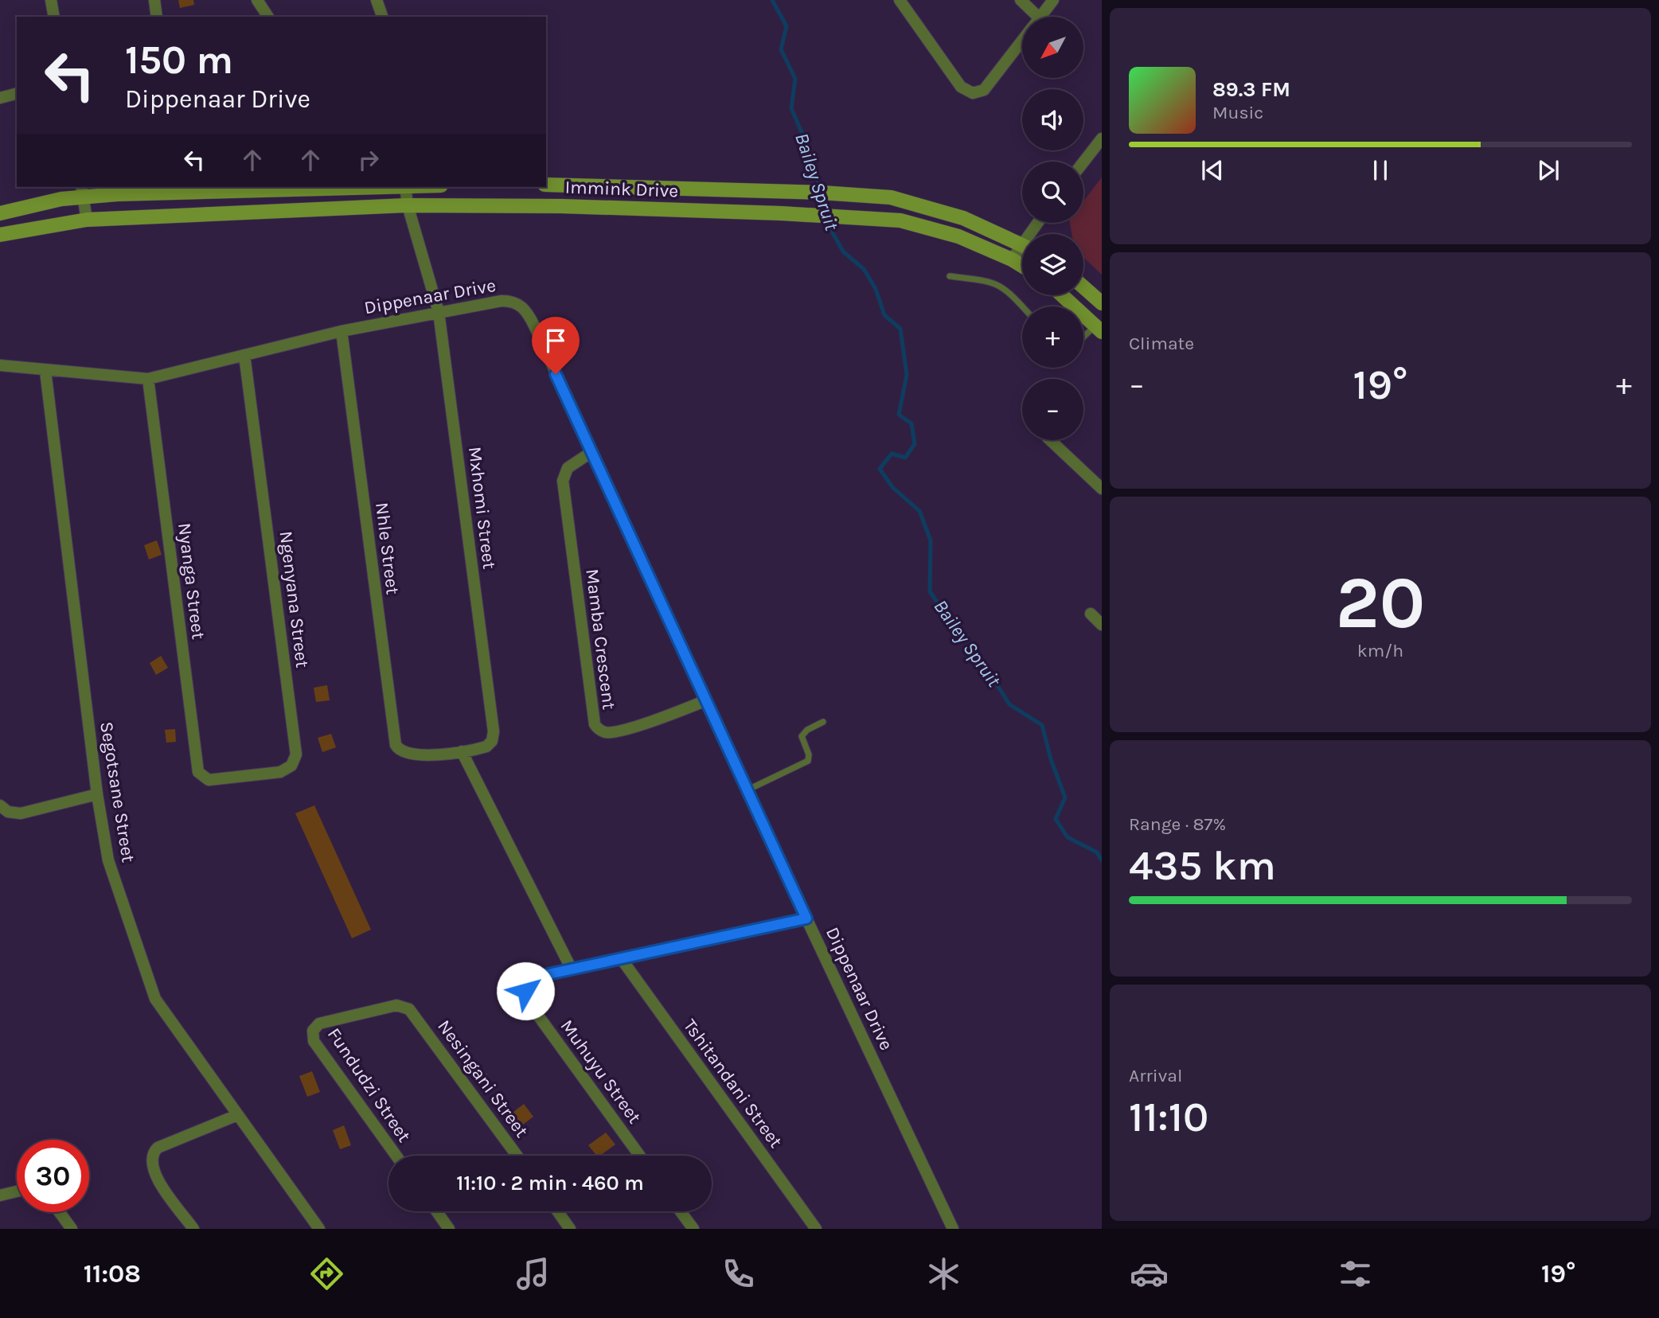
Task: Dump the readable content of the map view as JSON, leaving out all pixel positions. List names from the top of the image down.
{
  "streets": {
    "main road": ["Immink Drive"],
    "street": [
      "Dippenaar Drive",
      "Mxhomi Street",
      "Nhle Street",
      "Nyanga Street",
      "Ngenyana Street",
      "Mamba Crescent",
      "Segotsane Street",
      "Muhuyu Street",
      "Nesingani Street",
      "Tshitandani Street",
      "Fundudzi Street"
    ]
  },
  "crossings": [
    ["Immink Drive", "Mxhomi Street"],
    ["Dippenaar Drive", "Mxhomi Street"],
    ["Dippenaar Drive", "Nhle Street"],
    ["Dippenaar Drive", "Nyanga Street"],
    ["Dippenaar Drive", "Ngenyana Street"],
    ["Dippenaar Drive", "Mamba Crescent"],
    ["Dippenaar Drive", "Segotsane Street"],
    ["Dippenaar Drive", "Muhuyu Street"],
    ["Mxhomi Street", "Nhle Street"],
    ["Nyanga Street", "Ngenyana Street"],
    ["Muhuyu Street", "Tshitandani Street"],
    ["Nesingani Street", "Fundudzi Street"]
  ],
  "water": ["Bailey Spruit"],
  "north": "bottom left",
  "page": {
    "map_buttons": ["+", "−"],
    "turn": ["150 m", "Dippenaar Drive"],
    "song": ["89.3 FM", "Music"],
    "tile": [
      "Climate",
      ["20", "km/h"],
      ["Range · 87%", "435 km"],
      ["Arrival", "11:10"]
    ],
    "heat": ["−", "19°", "+"],
    "limit": "30",
    "trip": "11:10 · 2 min · 460 m",
    "tabs": ["11:08", "19°"]
  }
}
